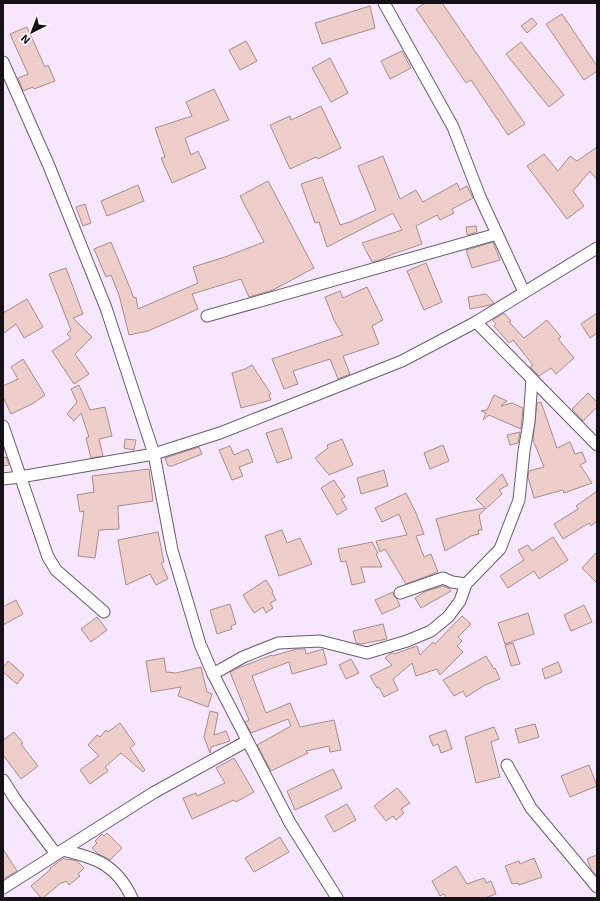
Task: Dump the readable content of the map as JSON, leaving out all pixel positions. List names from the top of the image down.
{
  "north": "bottom left"
}
